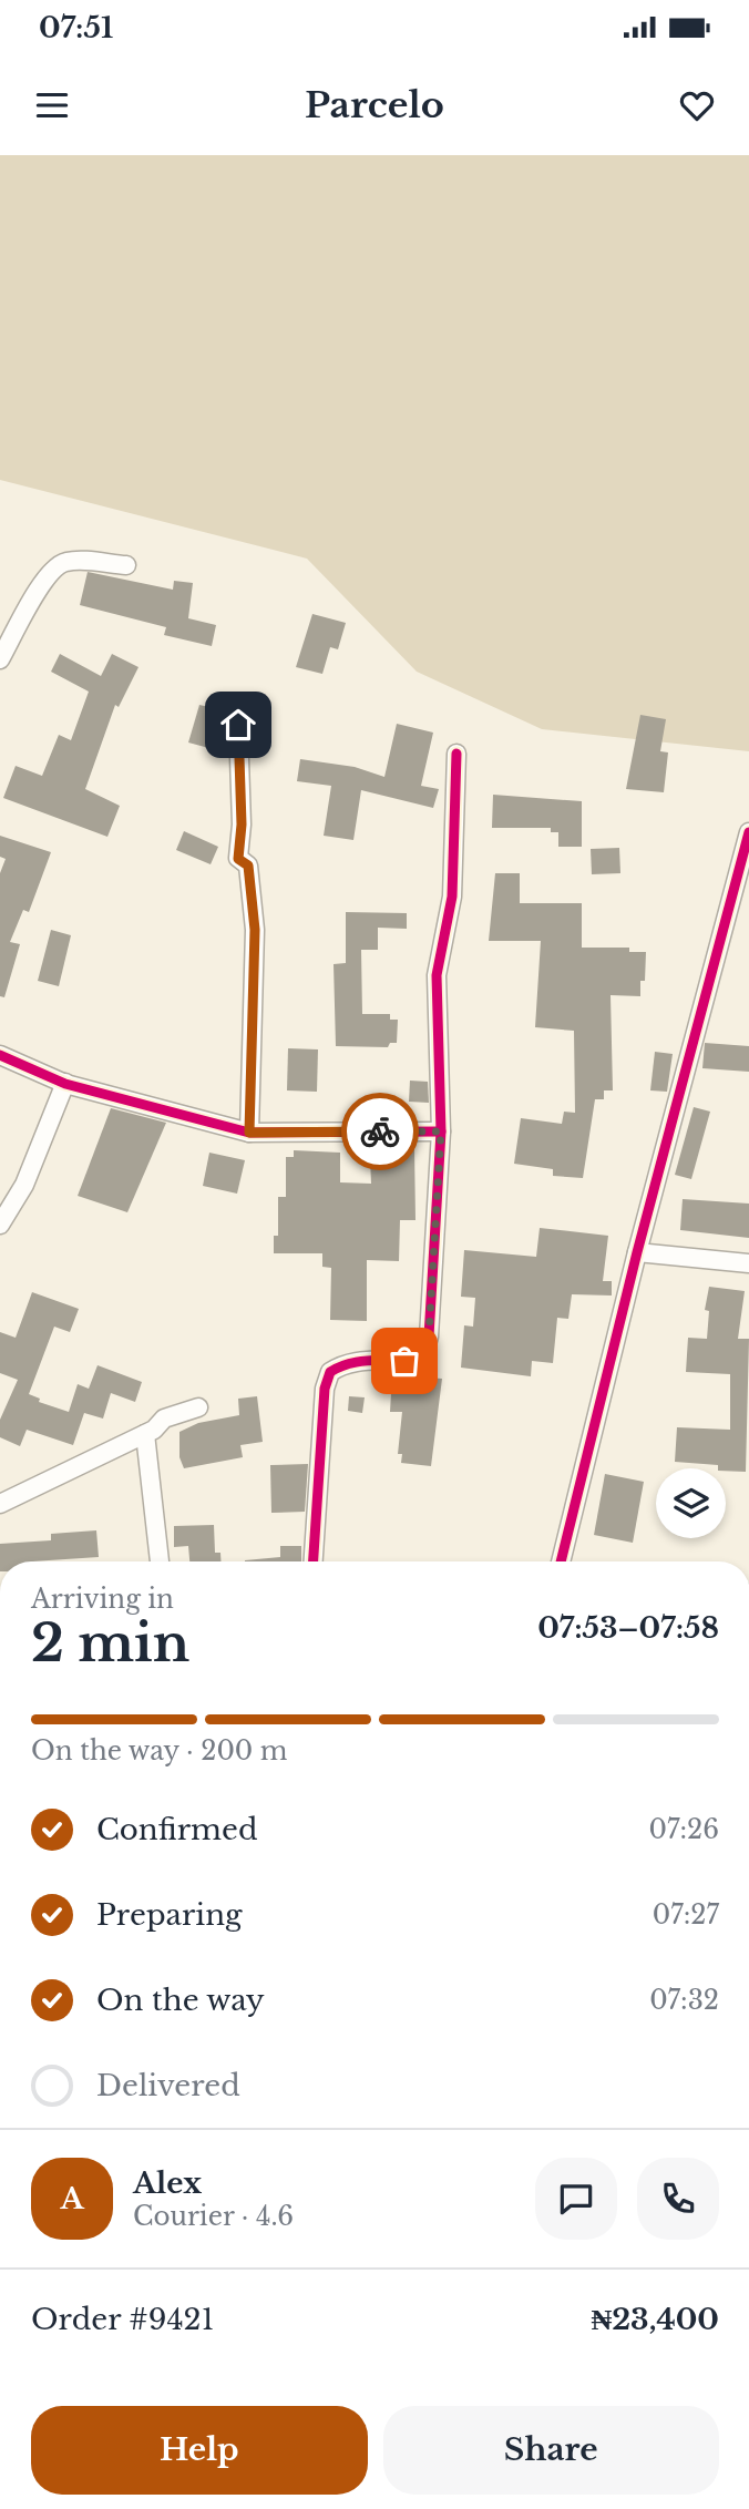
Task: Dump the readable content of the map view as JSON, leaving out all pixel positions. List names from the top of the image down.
{
  "page": {
    "status": "07:51",
    "header": "Parcelo",
    "heading": ["2 min", "Arriving in", "07:53–07:58"],
    "panel": [
      "Alex",
      "Courier · 4.6",
      "Order #9421",
      "₦23,400"
    ],
    "bar": "On the way · 200 m",
    "list": [
      ["Confirmed", "07:26"],
      ["Preparing", "07:27"],
      ["On the way", "07:32"],
      "Delivered"
    ],
    "round": "A",
    "buttons": ["Help", "Share"]
  }
}
